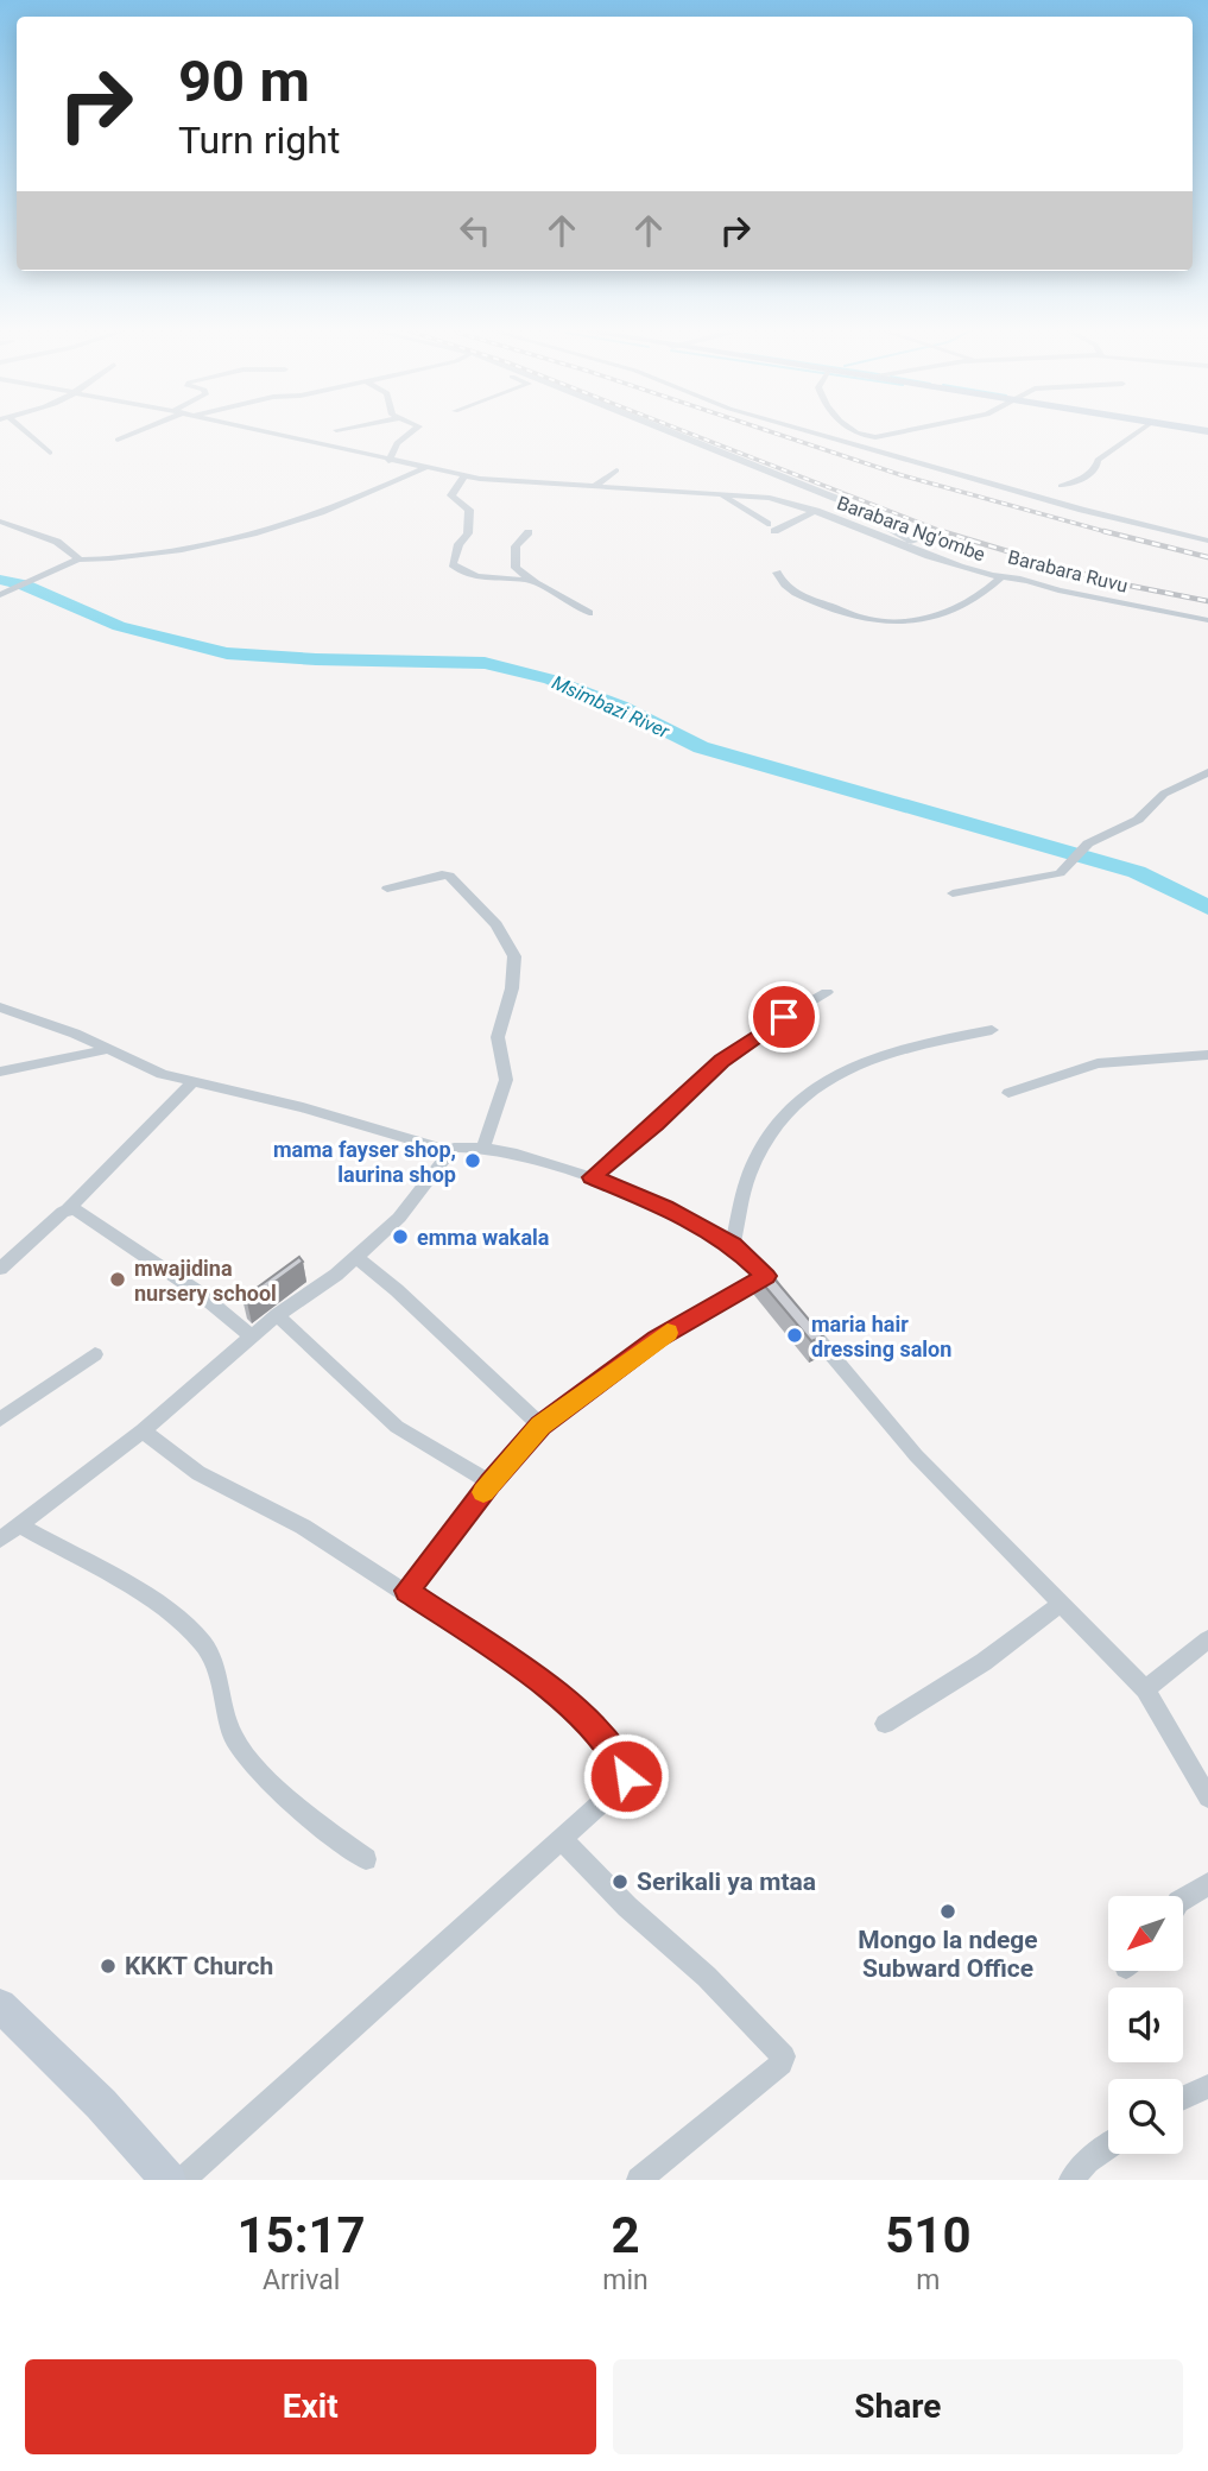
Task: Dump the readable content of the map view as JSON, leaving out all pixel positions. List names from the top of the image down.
{
  "streets": {
    "street": ["Barabara Ng'ombe", "Barabara Ruvu"]
  },
  "crossings": [
    ["Barabara Ng'ombe", "Barabara Ruvu"]
  ],
  "water": ["Msimbazi River"],
  "places": [
    "mama fayser shop, laurina shop",
    "emma wakala",
    "mwajidina nursery school",
    "maria hair dressing salon",
    "Serikali ya mtaa",
    "Mongo la ndege Subward Office",
    "KKKT Church"
  ],
  "north": "bottom left",
  "page": {
    "turn": ["90 m", "Turn right"],
    "eta": [
      "15:17",
      "Arrival",
      "2",
      "min",
      "510",
      "m"
    ],
    "buttons": ["Exit", "Share"]
  }
}
